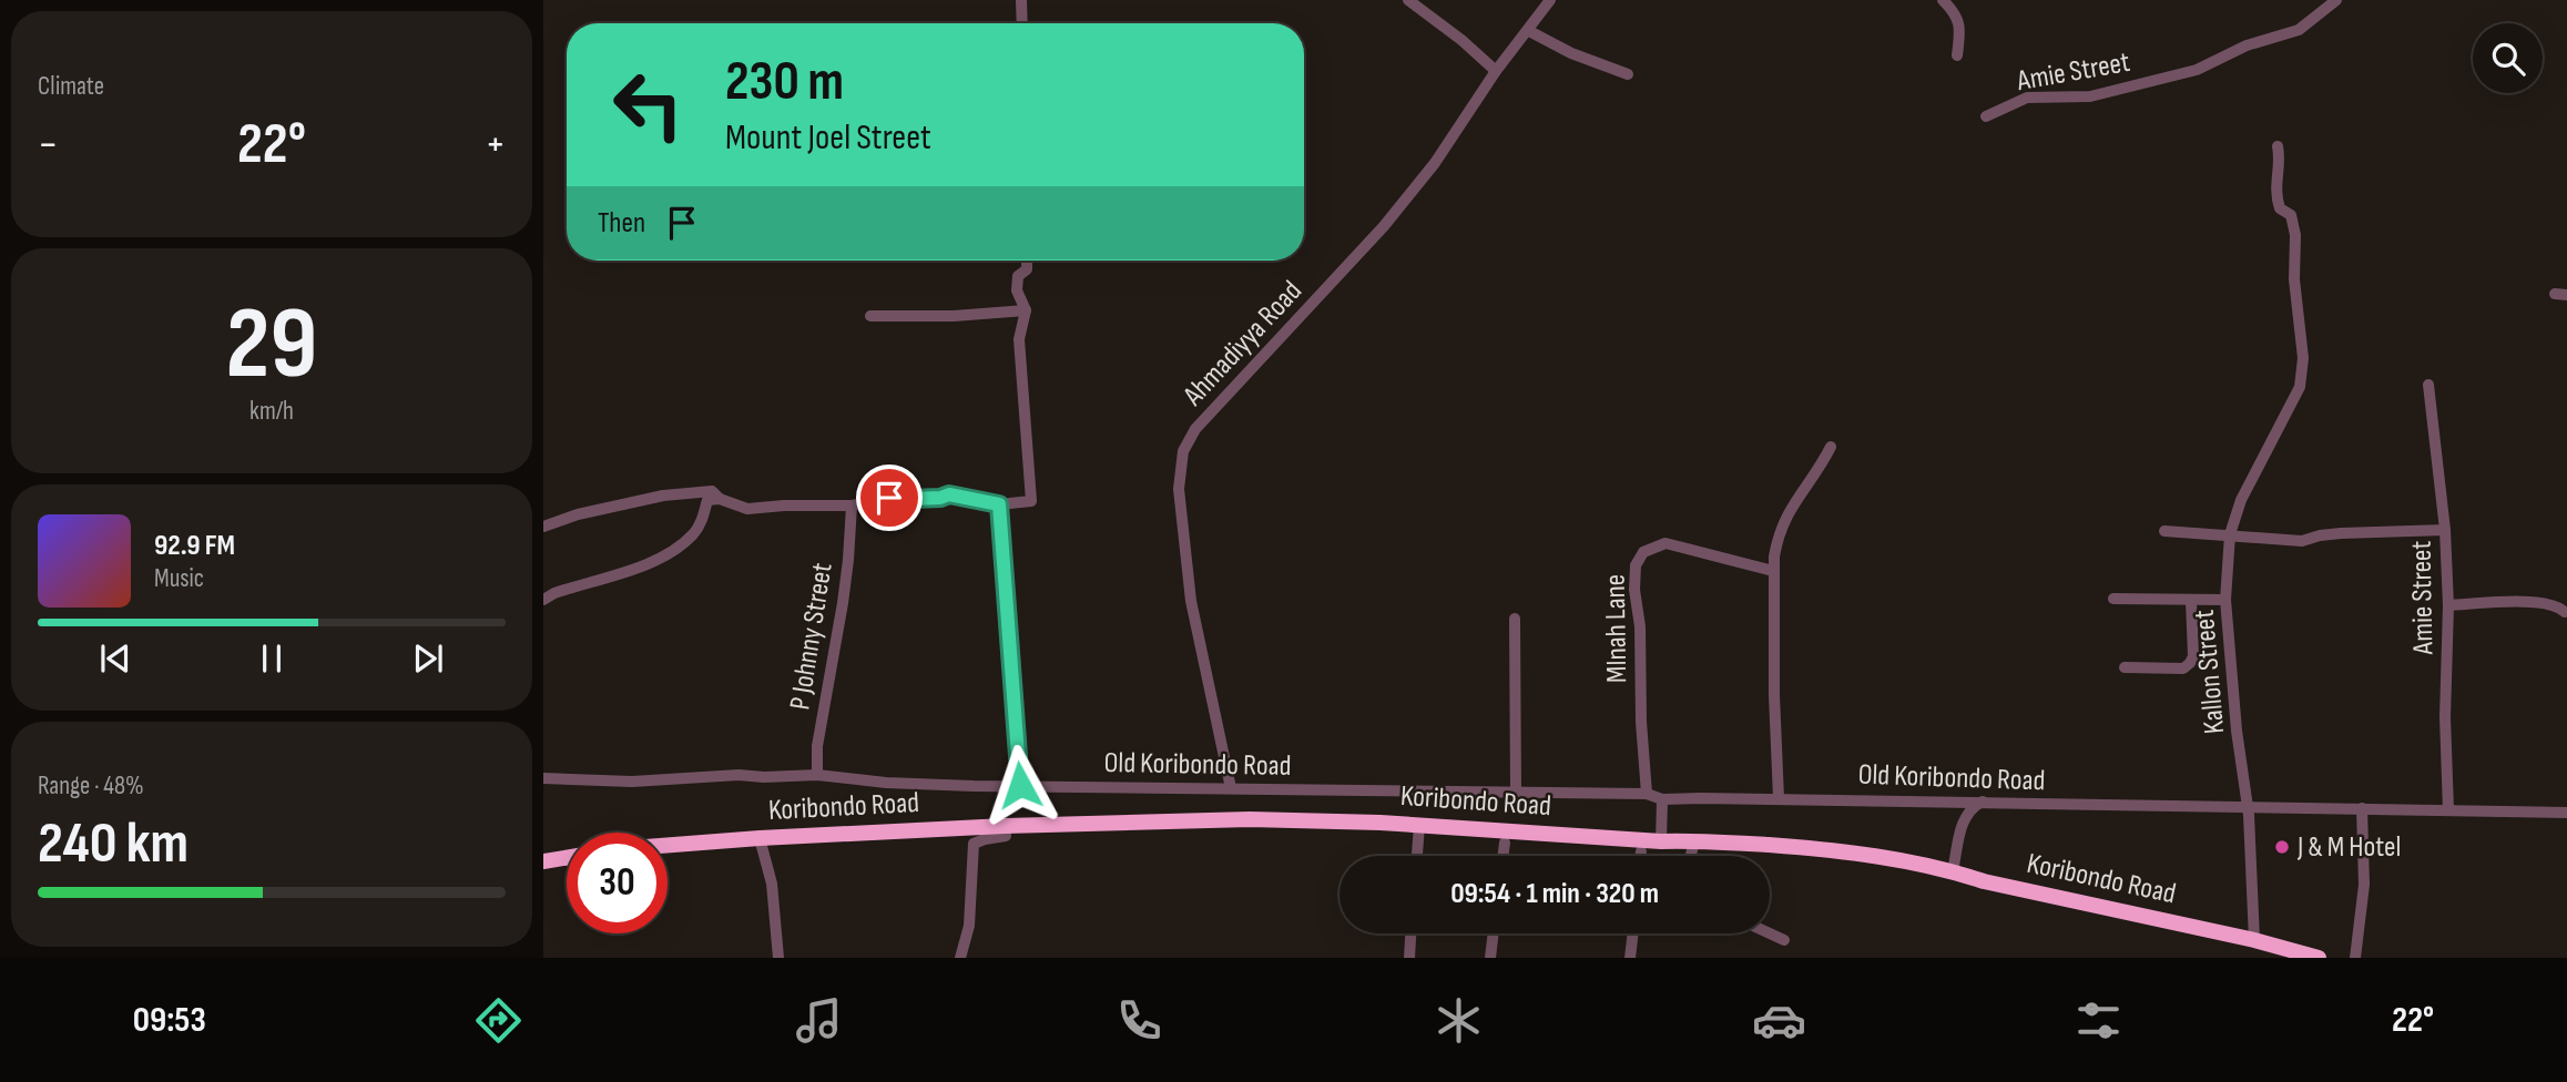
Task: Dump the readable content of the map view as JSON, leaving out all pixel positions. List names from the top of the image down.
{
  "streets": {
    "highway": ["Koribondo Road"],
    "street": [
      "Amie Street",
      "Ahmadiyya Road",
      "MInah Lane",
      "P Johnny Street",
      "Kallon Street",
      "Old Koribondo Road"
    ]
  },
  "crossings": [
    ["Amie Street", "Old Koribondo Road"],
    ["Ahmadiyya Road", "Old Koribondo Road"],
    ["MInah Lane", "Old Koribondo Road"],
    ["P Johnny Street", "Old Koribondo Road"],
    ["Kallon Street", "Old Koribondo Road"],
    ["Kallon Street", "Koribondo Road"]
  ],
  "places": ["J & M Hotel"],
  "page": {
    "tile": [
      "Climate",
      ["29", "km/h"],
      ["Range · 48%", "240 km"]
    ],
    "turn": ["230 m", "Mount Joel Street"],
    "heat": ["−", "22°", "+"],
    "then": "Then",
    "song": ["92.9 FM", "Music"],
    "limit": "30",
    "trip": "09:54 · 1 min · 320 m",
    "tabs": ["09:53", "22°"]
  }
}
